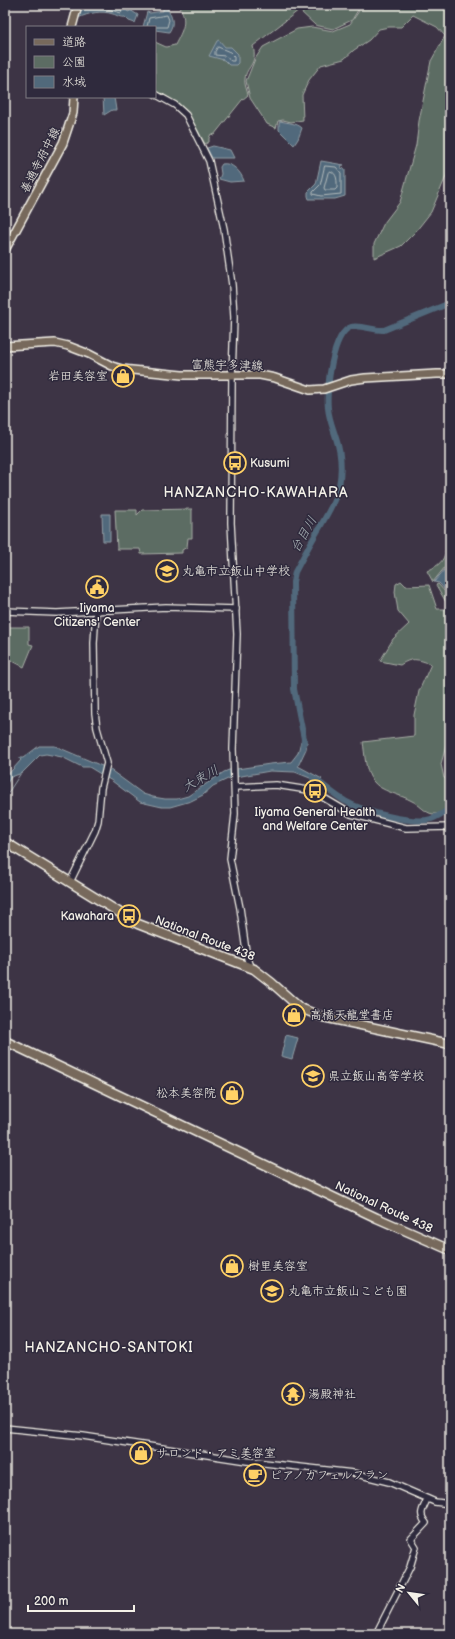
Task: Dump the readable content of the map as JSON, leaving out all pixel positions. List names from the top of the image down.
{
  "streets": {
    "highway": ["National Route 438"],
    "main road": ["善通寺府中線", "富熊宇多津線"]
  },
  "districts": ["HANZANCHO-KAWAHARA", "HANZANCHO-SANTOKI"],
  "water": ["台目川", "大束川"],
  "places": {
    "shop": [
      "岩田美容室",
      "高橋天龍堂書店",
      "松本美容院",
      "樹里美容室",
      "サロンド・アミ美容室"
    ],
    "bus stop": ["Kusumi", "Iiyama General Health and Welfare Center", "Kawahara"],
    "school or university": ["丸亀市立飯山中学校", "県立飯山高等学校", "丸亀市立飯山こども園"],
    "public building": ["Iiyama Citizens' Center"],
    "temple": ["湯殿神社"],
    "cafe": ["ピアノカフェルフラン"]
  },
  "legend": ["道路", "公園", "水域"],
  "scale_bar": "200 m",
  "north": "top left"
}
